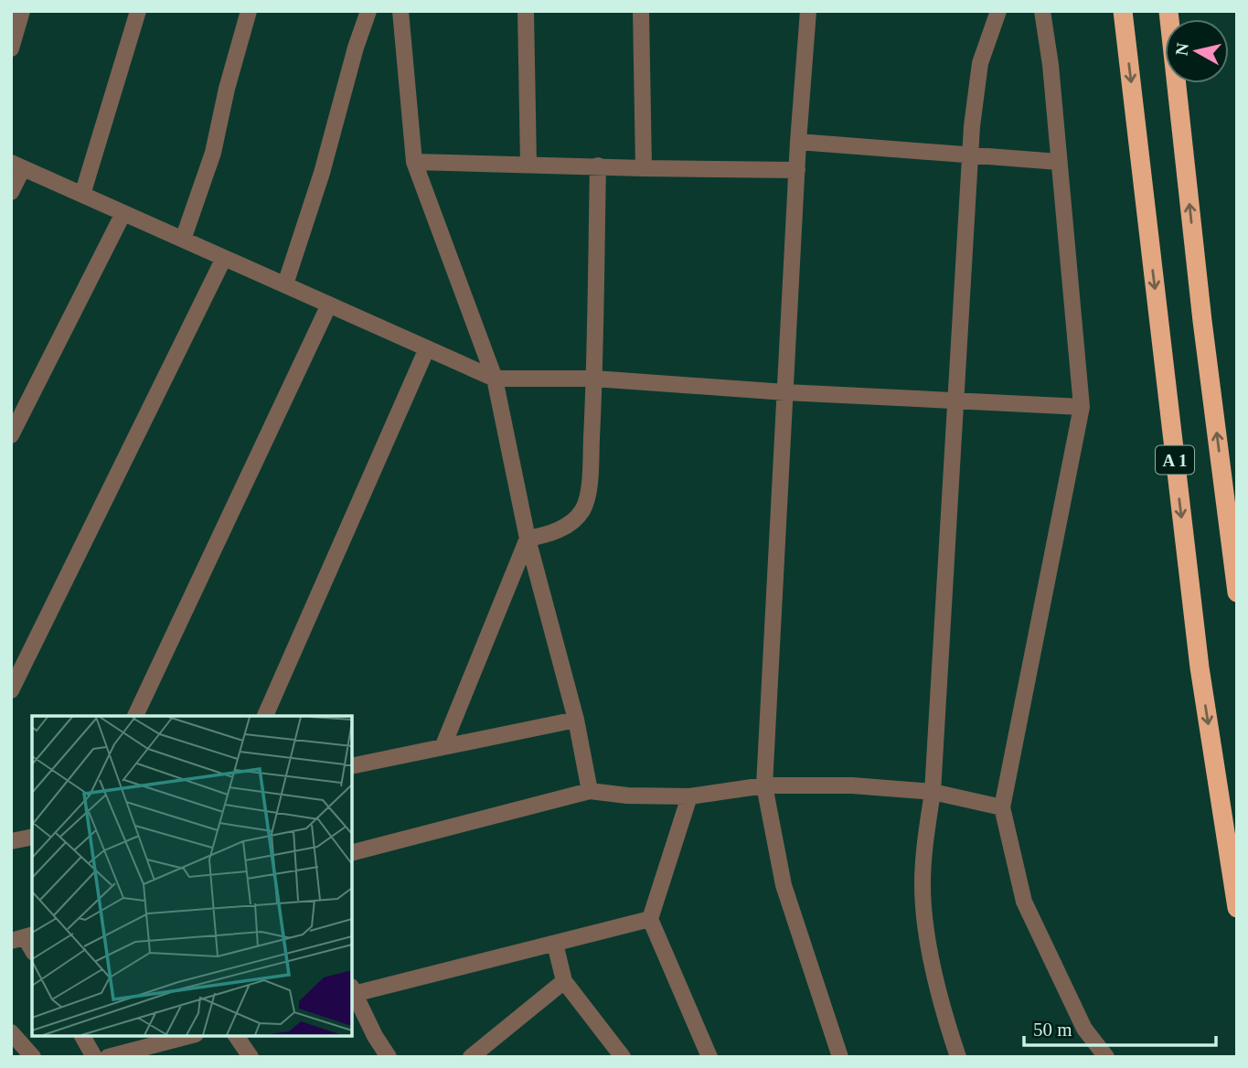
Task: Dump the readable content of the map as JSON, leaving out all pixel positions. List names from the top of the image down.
{
  "streets": {
    "highway": ["A 1"]
  },
  "scale_bar": "50 m",
  "north": "left"
}
